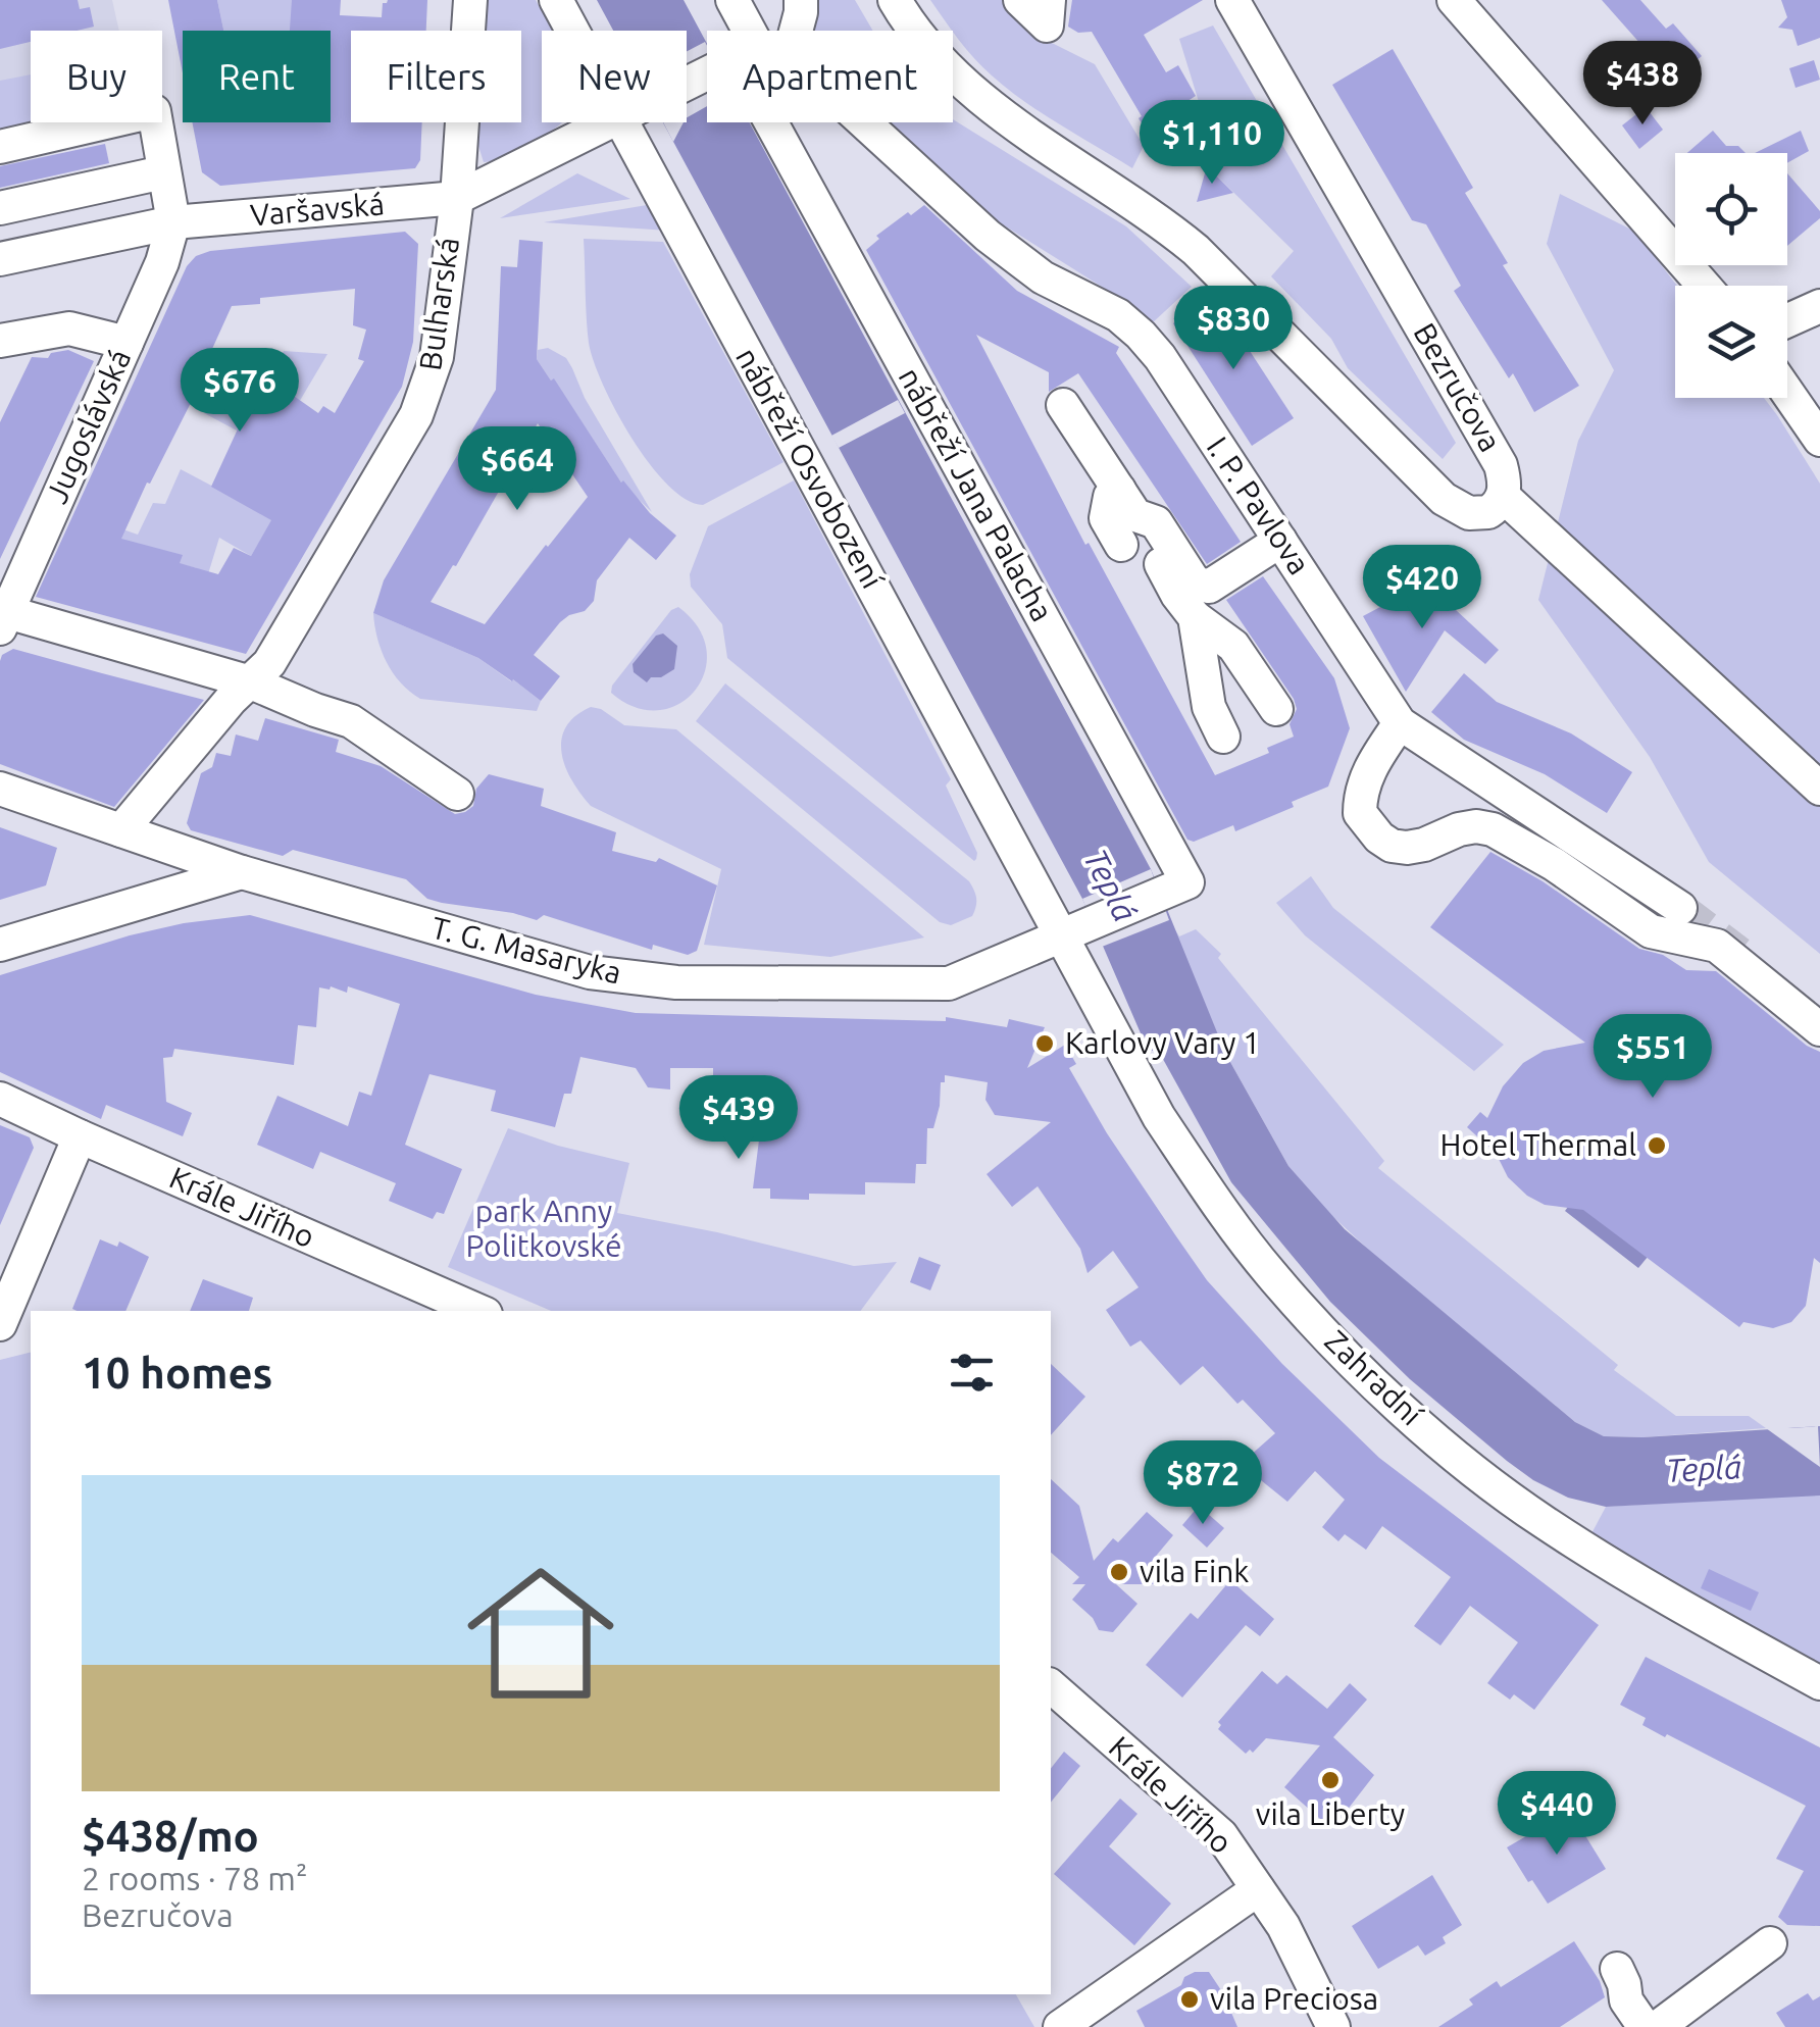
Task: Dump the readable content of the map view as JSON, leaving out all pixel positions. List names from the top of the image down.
{
  "streets": {
    "street": [
      "Varšavská",
      "Bulharská",
      "Bezručova",
      "Jugoslávská",
      "nábřeží Osvobození",
      "nábřeží Jana Palacha",
      "I. P. Pavlova",
      "T. G. Masaryka",
      "Krále Jiřího",
      "Zahradní"
    ]
  },
  "crossings": [
    ["Varšavská", "Bulharská"],
    ["Varšavská", "Jugoslávská"],
    ["Bulharská", "T. G. Masaryka"],
    ["nábřeží Osvobození", "T. G. Masaryka"],
    ["nábřeží Osvobození", "Zahradní"],
    ["nábřeží Jana Palacha", "T. G. Masaryka"],
    ["T. G. Masaryka", "Zahradní"]
  ],
  "water": ["Teplá"],
  "parks": ["park Anny Politkovské"],
  "places": [
    "Karlovy Vary 1",
    "Hotel Thermal",
    "vila Fink",
    "vila Liberty",
    "vila Preciosa"
  ],
  "page": {
    "chip": [
      "Buy",
      "Rent",
      "Filters",
      "New",
      "Apartment"
    ],
    "price": [
      "$438",
      "$1,110",
      "$830",
      "$676",
      "$664",
      "$420",
      "$551",
      "$439",
      "$872",
      "$440"
    ],
    "heading": "10 homes",
    "list": [
      {
        "name": "$438/mo",
        "note": "2 rooms · 78 m² · Bezručova"
      }
    ]
  }
}
